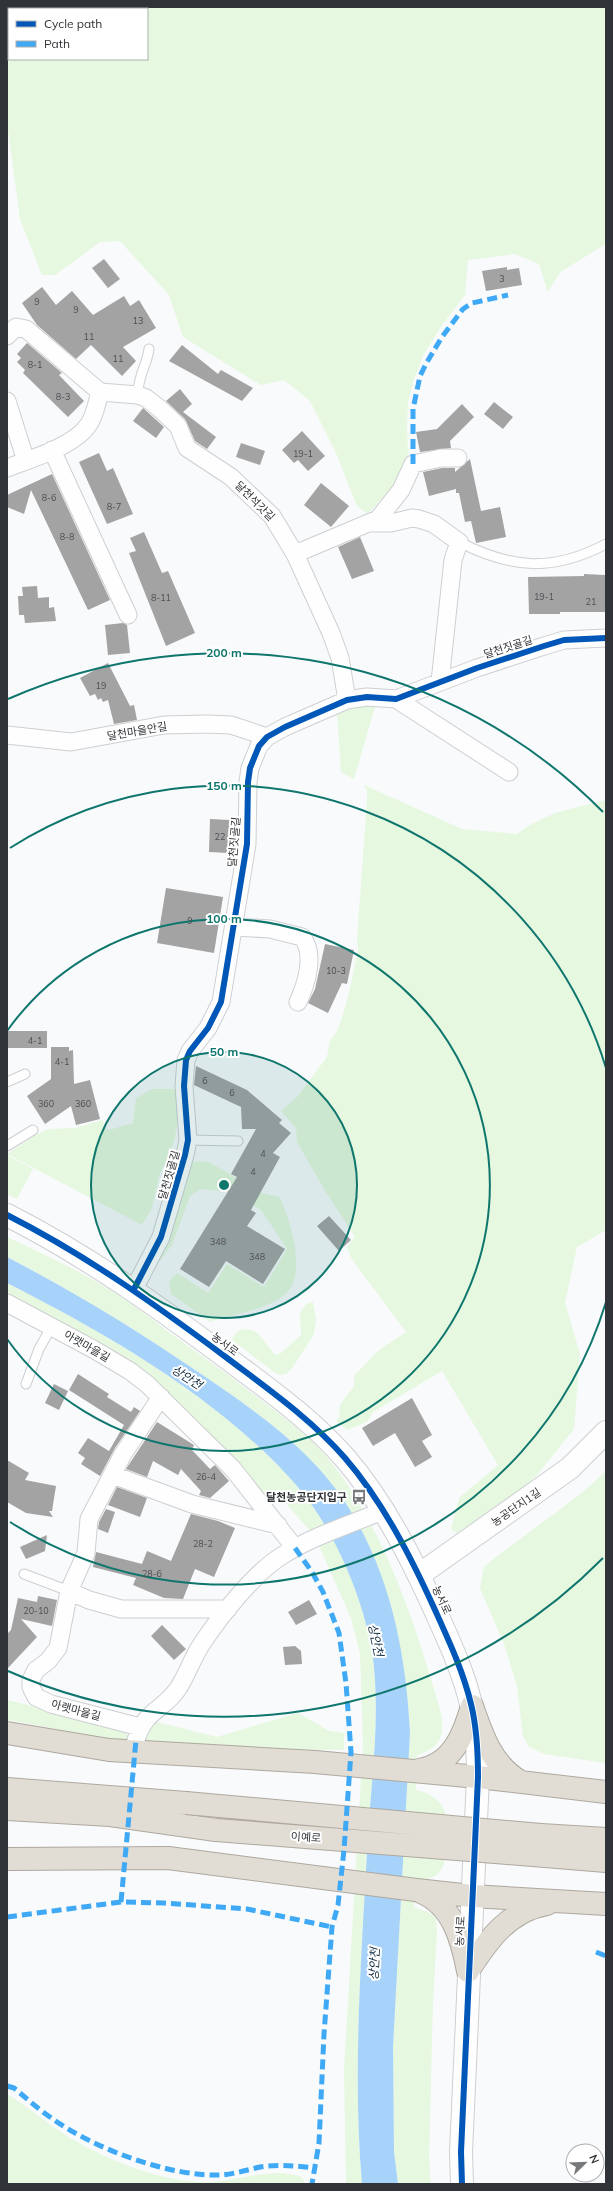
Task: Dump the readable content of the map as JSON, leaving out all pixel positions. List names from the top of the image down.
{
  "streets": {
    "highway": ["이예로"],
    "street": [
      "달천석갓길",
      "달천짓골길",
      "달천마을안길",
      "농서로",
      "아랫마을길",
      "농공단지1길"
    ]
  },
  "crossings": [
    ["달천석갓길", "달천짓골길"],
    ["달천짓골길", "달천마을안길"],
    ["달천짓골길", "농서로"],
    ["농서로", "농공단지1길"]
  ],
  "water": ["상안천"],
  "places": {
    "bus stop": ["달천농공단지입구"]
  },
  "house_numbers": [
    "3",
    "9",
    "9",
    "13",
    "11",
    "11",
    "8-1",
    "8-3",
    "19-1",
    "8-6",
    "8-7",
    "8-8",
    "19-1",
    "8-11",
    "21",
    "19",
    "22",
    "9",
    "10-3",
    "4-1",
    "4-1",
    "6",
    "6",
    "360",
    "360",
    "4",
    "4",
    "348",
    "348",
    "26-4",
    "28-2",
    "28-6",
    "20-10"
  ],
  "legend": ["Cycle path", "Path"],
  "north": "top right",
  "rings": [
    "200 m",
    "150 m",
    "100 m",
    "50 m"
  ]
}
